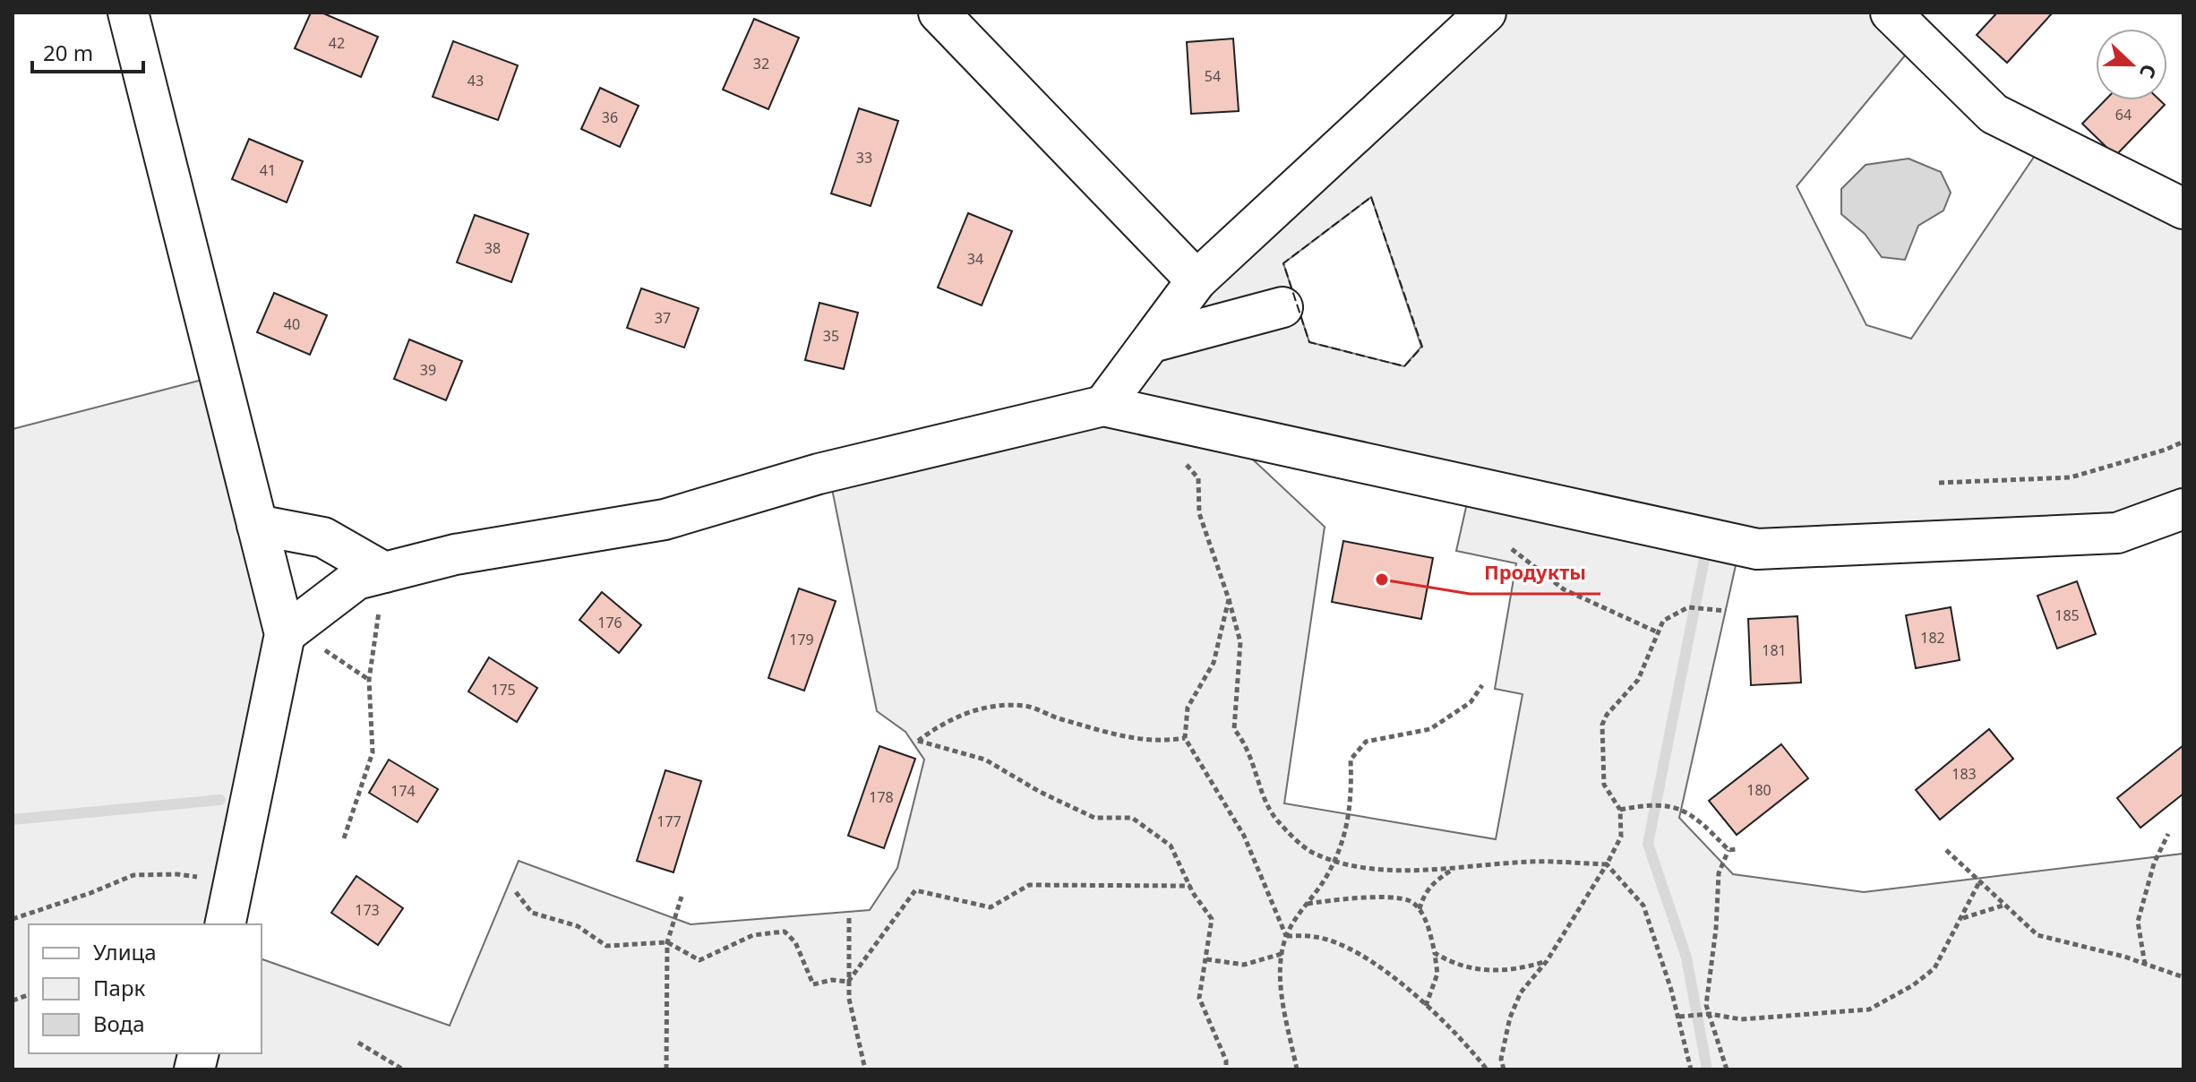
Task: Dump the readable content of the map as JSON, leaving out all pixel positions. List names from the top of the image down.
{
  "places": ["Продукты"],
  "house_numbers": [
    "42",
    "32",
    "54",
    "43",
    "64",
    "36",
    "33",
    "41",
    "38",
    "34",
    "37",
    "40",
    "35",
    "39",
    "185",
    "176",
    "182",
    "179",
    "181",
    "175",
    "183",
    "180",
    "174",
    "178",
    "177",
    "173"
  ],
  "legend": ["Улица", "Парк", "Вода"],
  "scale_bar": "20 m",
  "north": "right"
}
